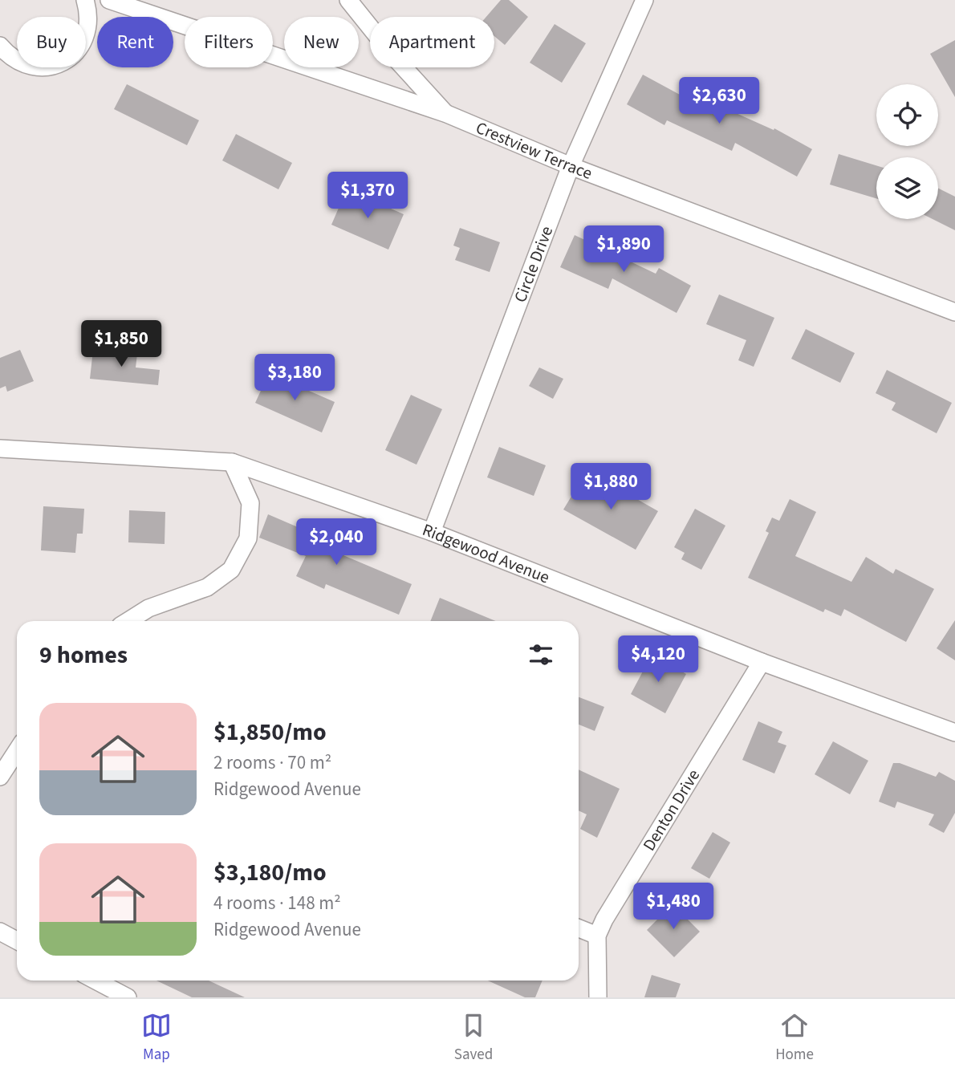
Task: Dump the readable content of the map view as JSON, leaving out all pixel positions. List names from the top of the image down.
{
  "streets": {
    "street": [
      "Crestview Terrace",
      "Circle Drive",
      "Ridgewood Avenue",
      "Denton Drive"
    ]
  },
  "crossings": [
    ["Crestview Terrace", "Circle Drive"],
    ["Circle Drive", "Ridgewood Avenue"],
    ["Ridgewood Avenue", "Denton Drive"]
  ],
  "page": {
    "chip": [
      "Buy",
      "Rent",
      "Filters",
      "New",
      "Apartment"
    ],
    "price": [
      "$2,630",
      "$1,370",
      "$1,890",
      "$1,850",
      "$3,180",
      "$1,880",
      "$2,040",
      "$4,120",
      "$1,480"
    ],
    "heading": "9 homes",
    "list": [
      {
        "name": "$1,850/mo",
        "note": "2 rooms · 70 m² · Ridgewood Avenue"
      },
      {
        "name": "$3,180/mo",
        "note": "4 rooms · 148 m² · Ridgewood Avenue"
      }
    ],
    "tabs": ["Map", "Saved", "Home"]
  }
}
